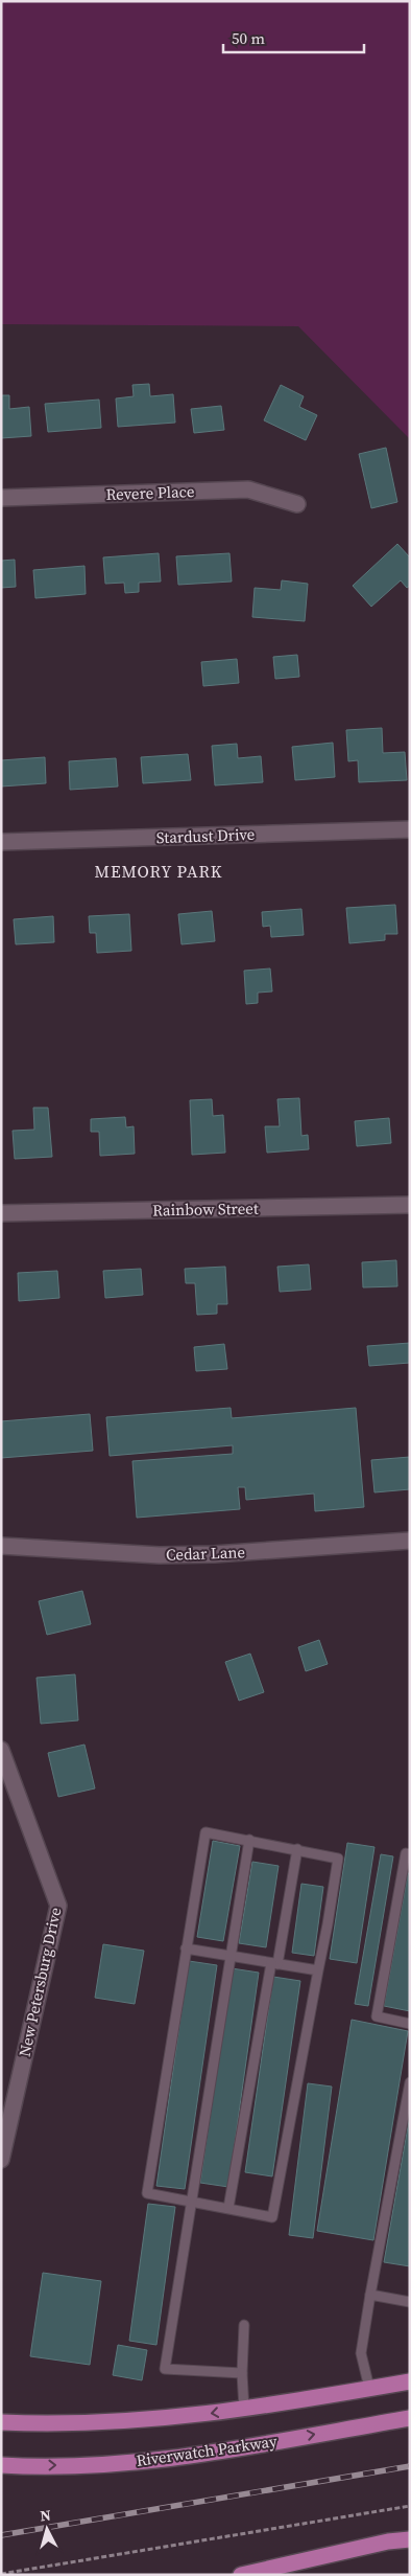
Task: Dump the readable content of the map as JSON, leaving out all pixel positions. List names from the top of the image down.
{
  "streets": {
    "main road": ["Riverwatch Parkway"],
    "street": [
      "Revere Place",
      "Stardust Drive",
      "Rainbow Street",
      "Cedar Lane",
      "New Petersburg Drive"
    ]
  },
  "districts": ["MEMORY PARK"],
  "scale_bar": "50 m",
  "north": "top"
}
